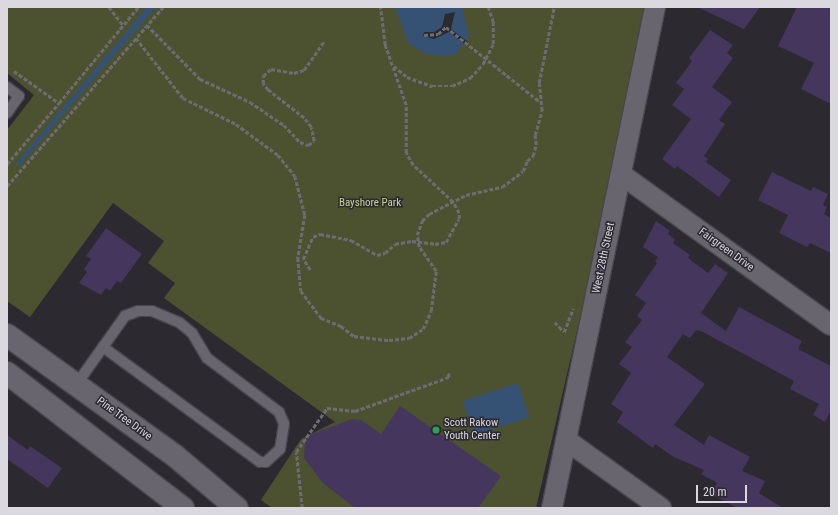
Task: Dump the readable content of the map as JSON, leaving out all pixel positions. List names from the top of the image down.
{
  "streets": {
    "main road": ["Pine Tree Drive"],
    "street": ["Fairgreen Drive", "West 28th Street"]
  },
  "crossings": [
    ["Fairgreen Drive", "West 28th Street"]
  ],
  "parks": ["Bayshore Park"],
  "places": ["Scott Rakow Youth Center"],
  "scale_bar": "20 m"
}
